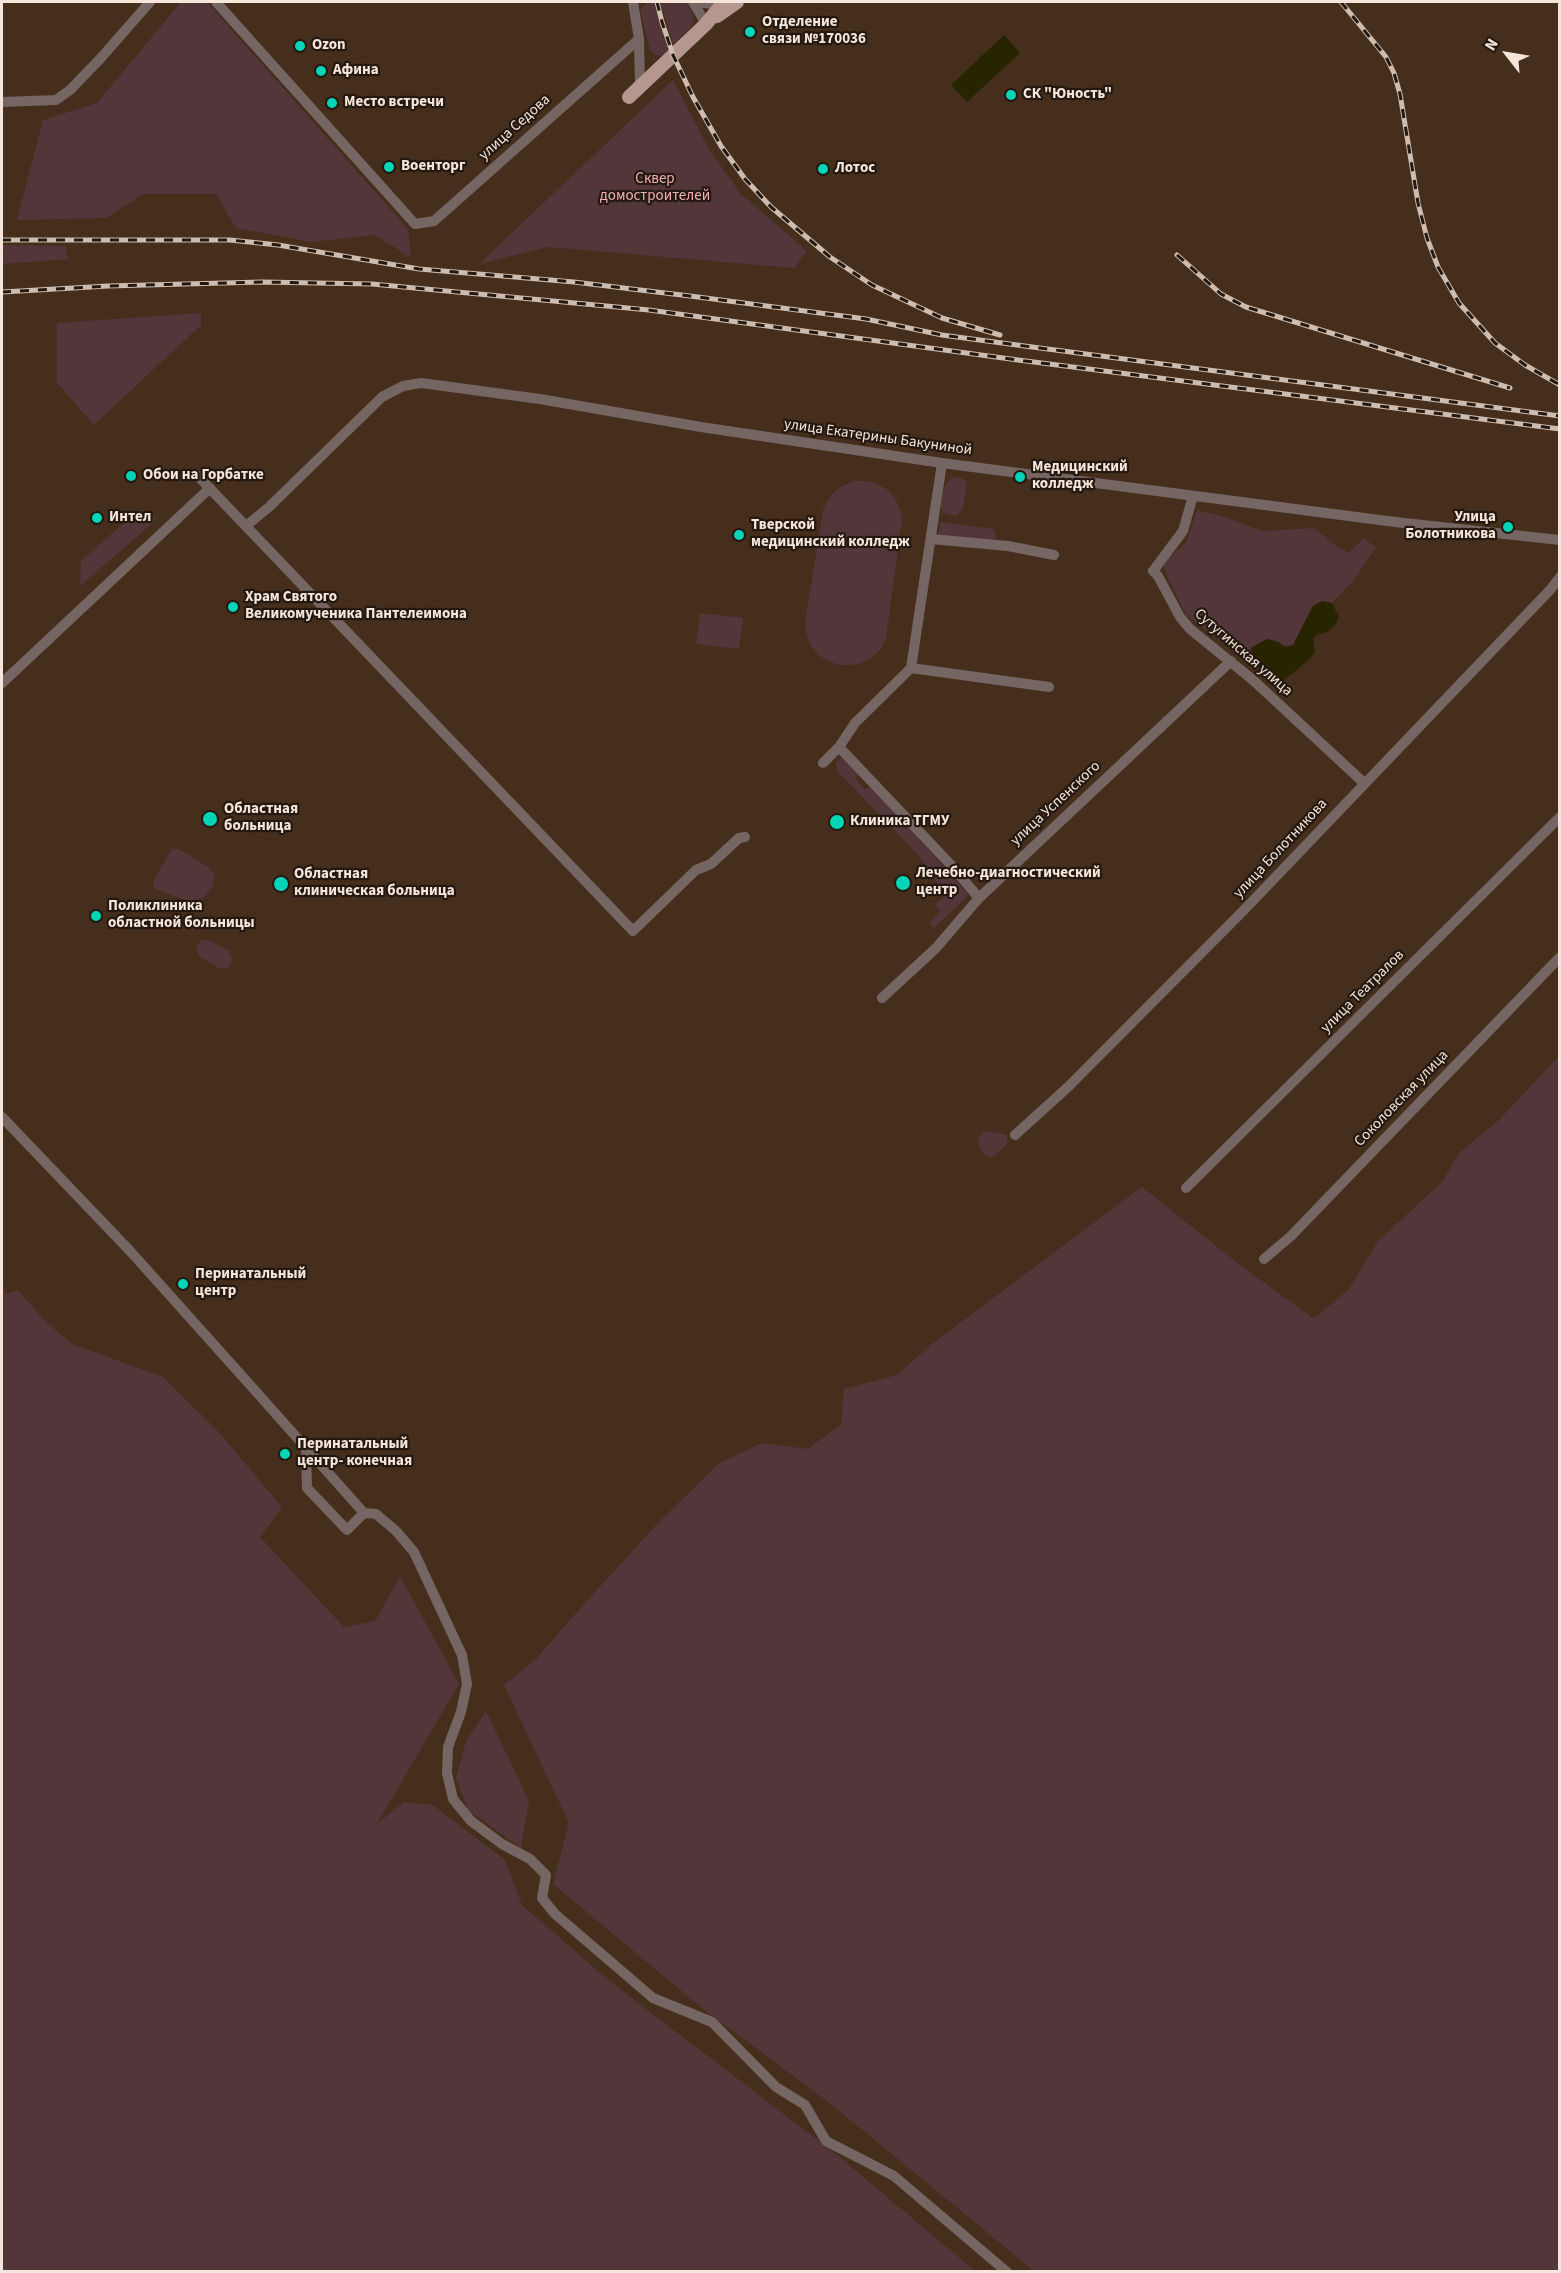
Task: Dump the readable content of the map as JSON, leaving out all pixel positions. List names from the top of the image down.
{
  "streets": {
    "street": [
      "улица Седова",
      "улица Екатерины Бакуниной",
      "Сутугинская улица",
      "улица Успенского",
      "улица Болотникова",
      "улица Театралов",
      "Соколовская улица"
    ]
  },
  "crossings": [
    ["улица Екатерины Бакуниной", "Сутугинская улица"],
    ["Сутугинская улица", "улица Успенского"],
    ["Сутугинская улица", "улица Болотникова"]
  ],
  "parks": ["Сквер домостроителей"],
  "places": [
    "Отделение связи №170036",
    "Ozon",
    "Афина",
    "СК \"Юность\"",
    "Место встречи",
    "Военторг",
    "Лотос",
    "Обои на Горбатке",
    "Медицинский колледж",
    "Интел",
    "Улица Болотникова",
    "Тверской медицинский колледж",
    "Храм Святого Великомученика Пантелеимона",
    "Областная больница",
    "Клиника ТГМУ",
    "Лечебно-диагностический центр",
    "Областная клиническая больница",
    "Поликлиника областной больницы",
    "Перинатальный центр",
    "Перинатальный центр- конечная"
  ],
  "north": "top left"
}
